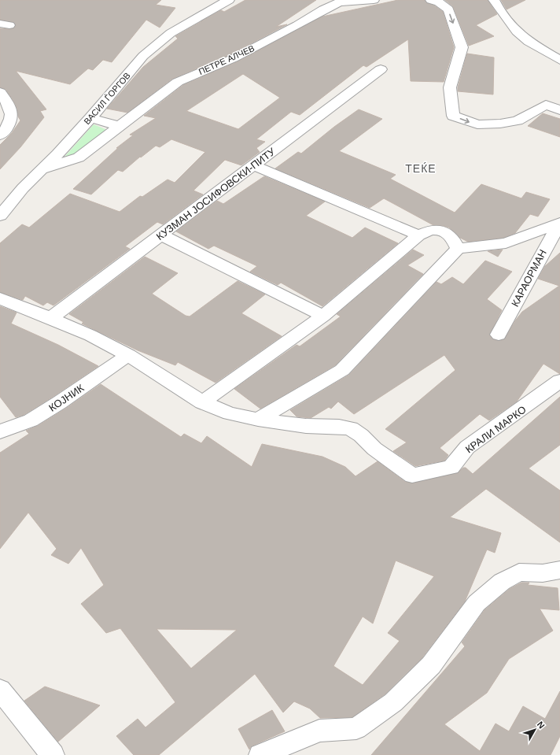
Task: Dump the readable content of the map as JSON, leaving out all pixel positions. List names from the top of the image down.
{
  "streets": {
    "street": [
      "ПЕТРЕ АЛЧЕВ",
      "ВАСИЛ ЃОРГОВ",
      "КУЗМАН ЈОСИФОВСКИ-ПИТУ",
      "КАРАОРМАН",
      "КОЈНИК",
      "КРАЛИ МАРКО"
    ]
  },
  "crossings": [
    ["ПЕТРЕ АЛЧЕВ", "ВАСИЛ ЃОРГОВ"]
  ],
  "districts": ["ТЕЌЕ"],
  "north": "top right"
}
